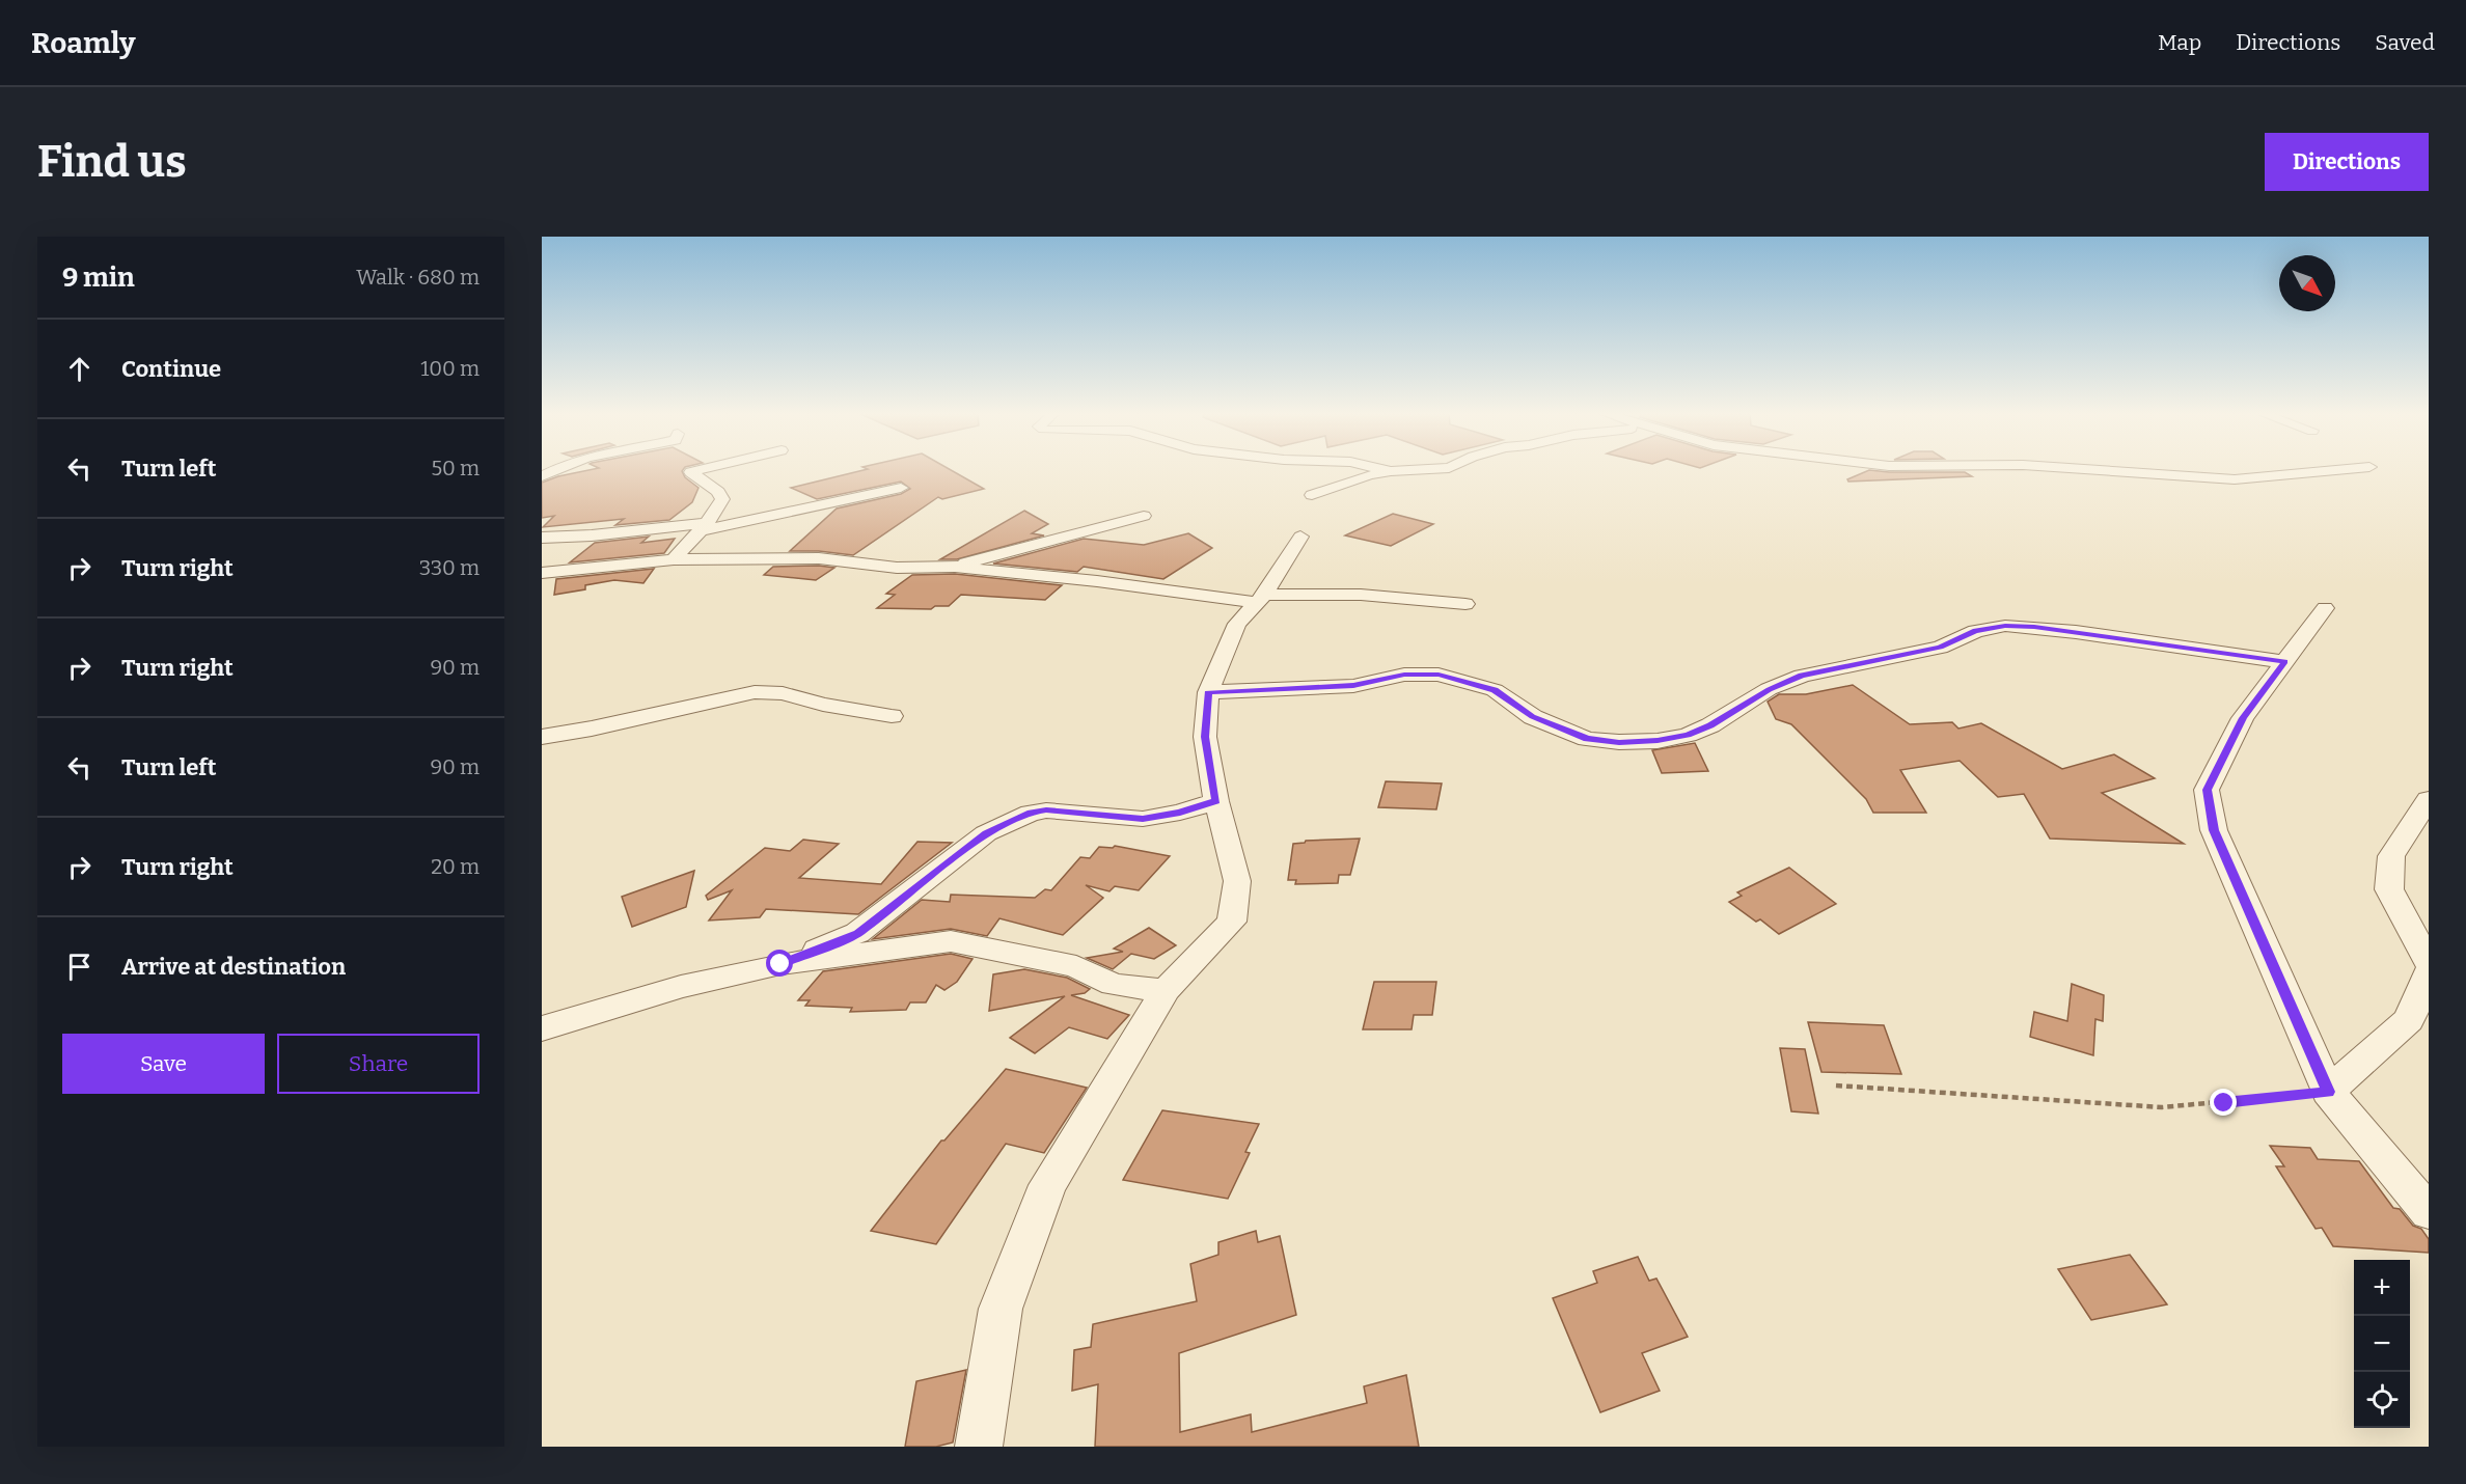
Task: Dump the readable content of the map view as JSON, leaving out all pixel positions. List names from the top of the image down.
{
  "north": "bottom right",
  "page": {
    "header": "Roamly",
    "nav": ["Map", "Directions", "Saved"],
    "buttons": [
      "Directions",
      ["Save", "Share"]
    ],
    "title": "Find us",
    "heading": ["9 min", "Walk · 680 m"],
    "list": [
      ["Continue", "100 m"],
      ["Turn left", "50 m"],
      ["Turn right", "330 m"],
      ["Turn right", "90 m"],
      ["Turn left", "90 m"],
      ["Turn right", "20 m"],
      "Arrive at destination"
    ],
    "map_buttons": ["+", "−"]
  }
}
